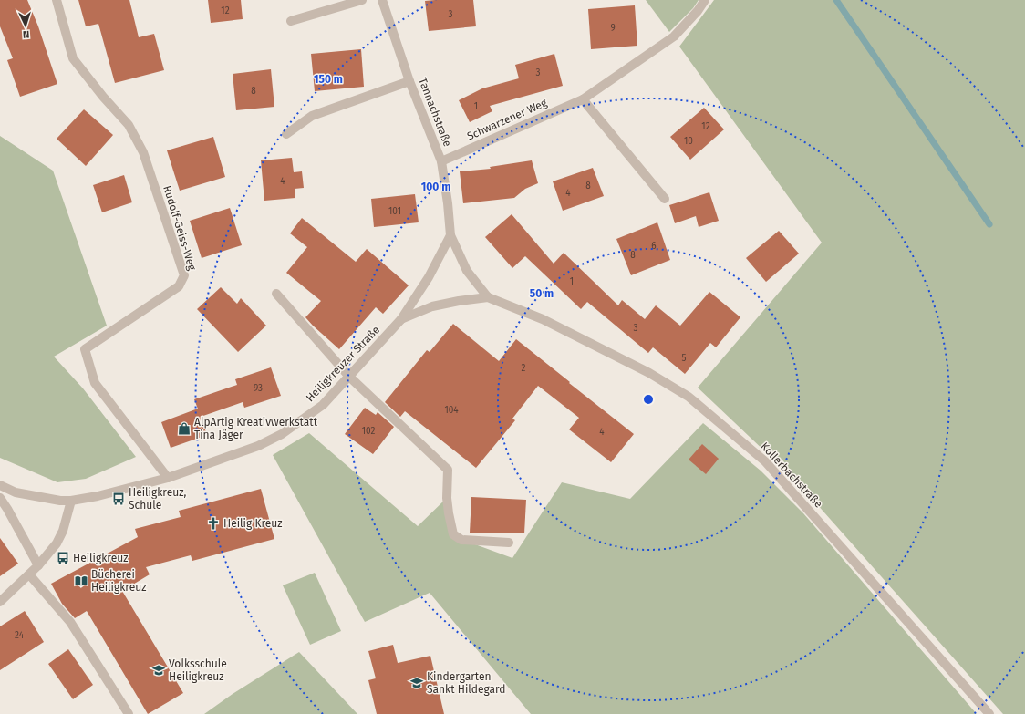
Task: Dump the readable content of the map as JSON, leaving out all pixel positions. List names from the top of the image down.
{
  "streets": {
    "street": [
      "Tannachstraße",
      "Schwarzener Weg",
      "Rudolf-Geiss-Weg",
      "Heiligkreuzer Straße",
      "Kollerbachstraße"
    ]
  },
  "crossings": [
    ["Tannachstraße", "Schwarzener Weg"],
    ["Tannachstraße", "Heiligkreuzer Straße"],
    ["Tannachstraße", "Kollerbachstraße"],
    ["Rudolf-Geiss-Weg", "Heiligkreuzer Straße"],
    ["Heiligkreuzer Straße", "Kollerbachstraße"]
  ],
  "places": {
    "shop": ["AlpArtig Kreativwerkstatt Tina Jäger"],
    "bus stop": ["Heiligkreuz, Schule", "Heiligkreuz"],
    "church": ["Heilig Kreuz"],
    "library": ["Bücherei Heiligkreuz"],
    "school or university": ["Volksschule Heiligkreuz", "Kindergarten Sankt Hildegard"]
  },
  "house_numbers": [
    "12",
    "3",
    "9",
    "3",
    "8",
    "1",
    "12",
    "10",
    "4",
    "8",
    "4",
    "101",
    "6",
    "8",
    "1",
    "3",
    "5",
    "2",
    "93",
    "104",
    "102",
    "4",
    "24"
  ],
  "north": "bottom",
  "rings": ["150 m", "100 m", "50 m"]
}
